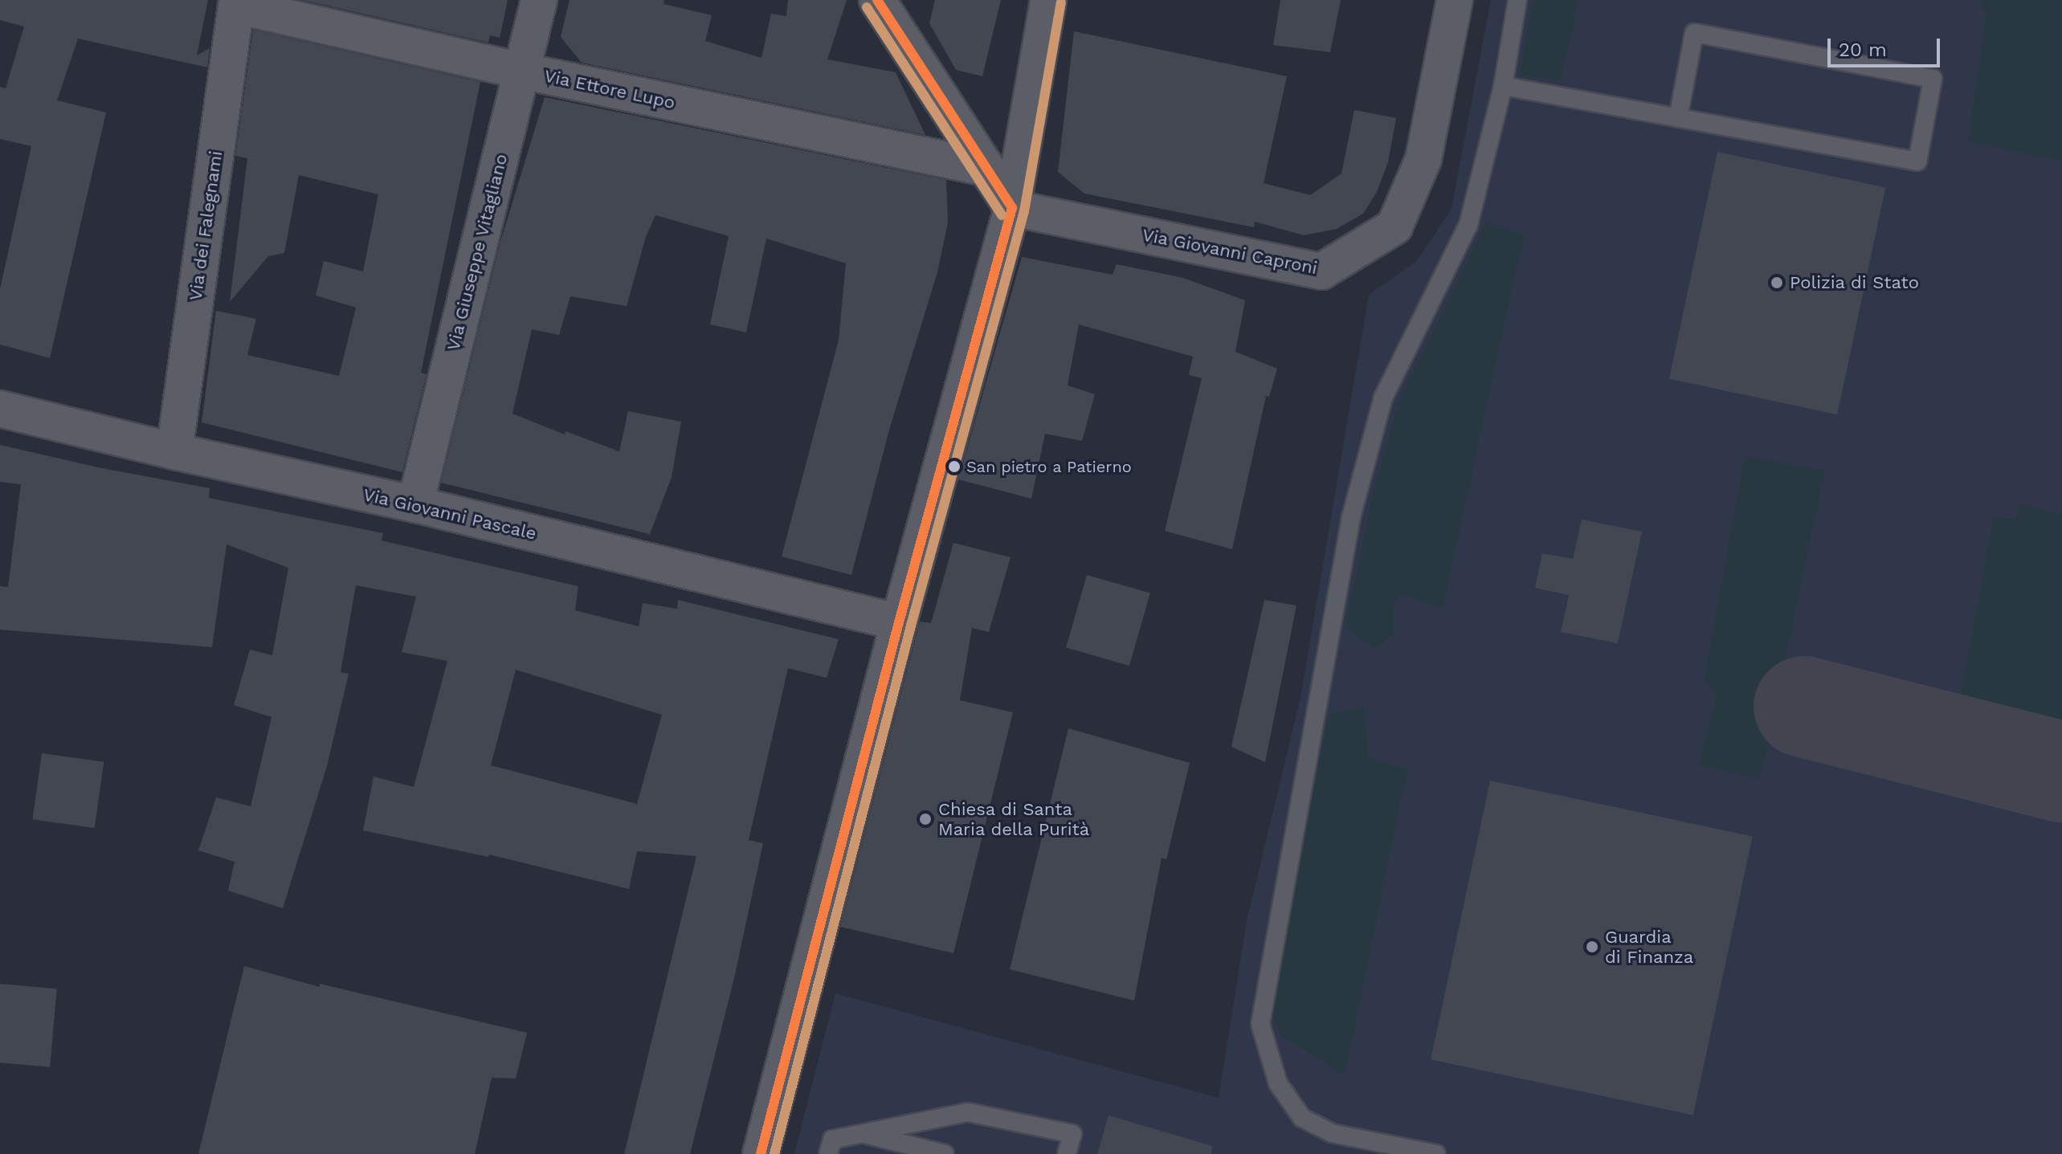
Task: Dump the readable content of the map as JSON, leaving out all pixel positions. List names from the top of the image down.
{
  "streets": {
    "street": [
      "Via Ettore Lupo",
      "Via dei Falegnami",
      "Via Giovanni Caproni",
      "Via Giuseppe Vitagliano",
      "Via Giovanni Pascale"
    ]
  },
  "crossings": [
    ["Via Ettore Lupo", "Via dei Falegnami"],
    ["Via Ettore Lupo", "Via Giuseppe Vitagliano"],
    ["Via dei Falegnami", "Via Giovanni Pascale"],
    ["Via Giuseppe Vitagliano", "Via Giovanni Pascale"]
  ],
  "places": [
    "Polizia di Stato",
    "San pietro a Patierno",
    "Chiesa di Santa Maria della Purità",
    "Guardia di Finanza"
  ],
  "scale_bar": "20 m"
}
